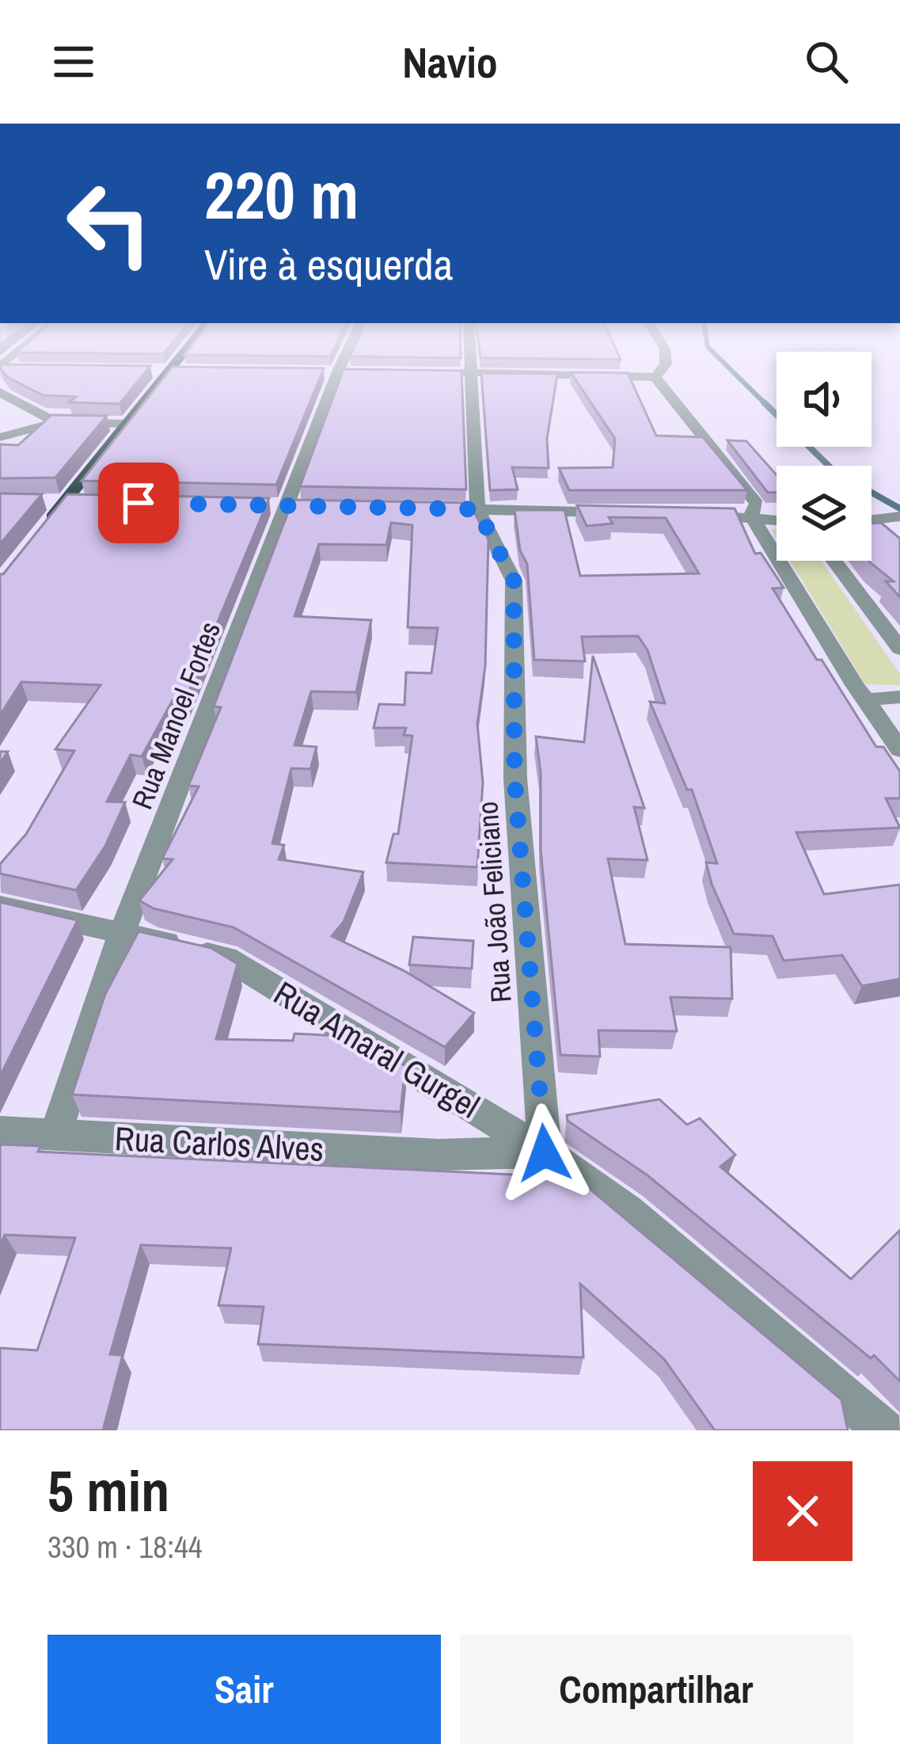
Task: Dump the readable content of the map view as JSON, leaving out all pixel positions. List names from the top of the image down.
{
  "streets": {
    "street": [
      "Rua Manoel Fortes",
      "Rua João Feliciano",
      "Rua Amaral Gurgel",
      "Rua Carlos Alves"
    ]
  },
  "crossings": [
    ["Rua Manoel Fortes", "Rua Amaral Gurgel"],
    ["Rua Manoel Fortes", "Rua Carlos Alves"],
    ["Rua João Feliciano", "Rua Amaral Gurgel"],
    ["Rua João Feliciano", "Rua Carlos Alves"],
    ["Rua Amaral Gurgel", "Rua Carlos Alves"]
  ],
  "page": {
    "header": "Navio",
    "turn": ["220 m", "Vire à esquerda"],
    "heading": ["5 min", "330 m · 18:44"],
    "buttons": ["Sair", "Compartilhar"]
  }
}
